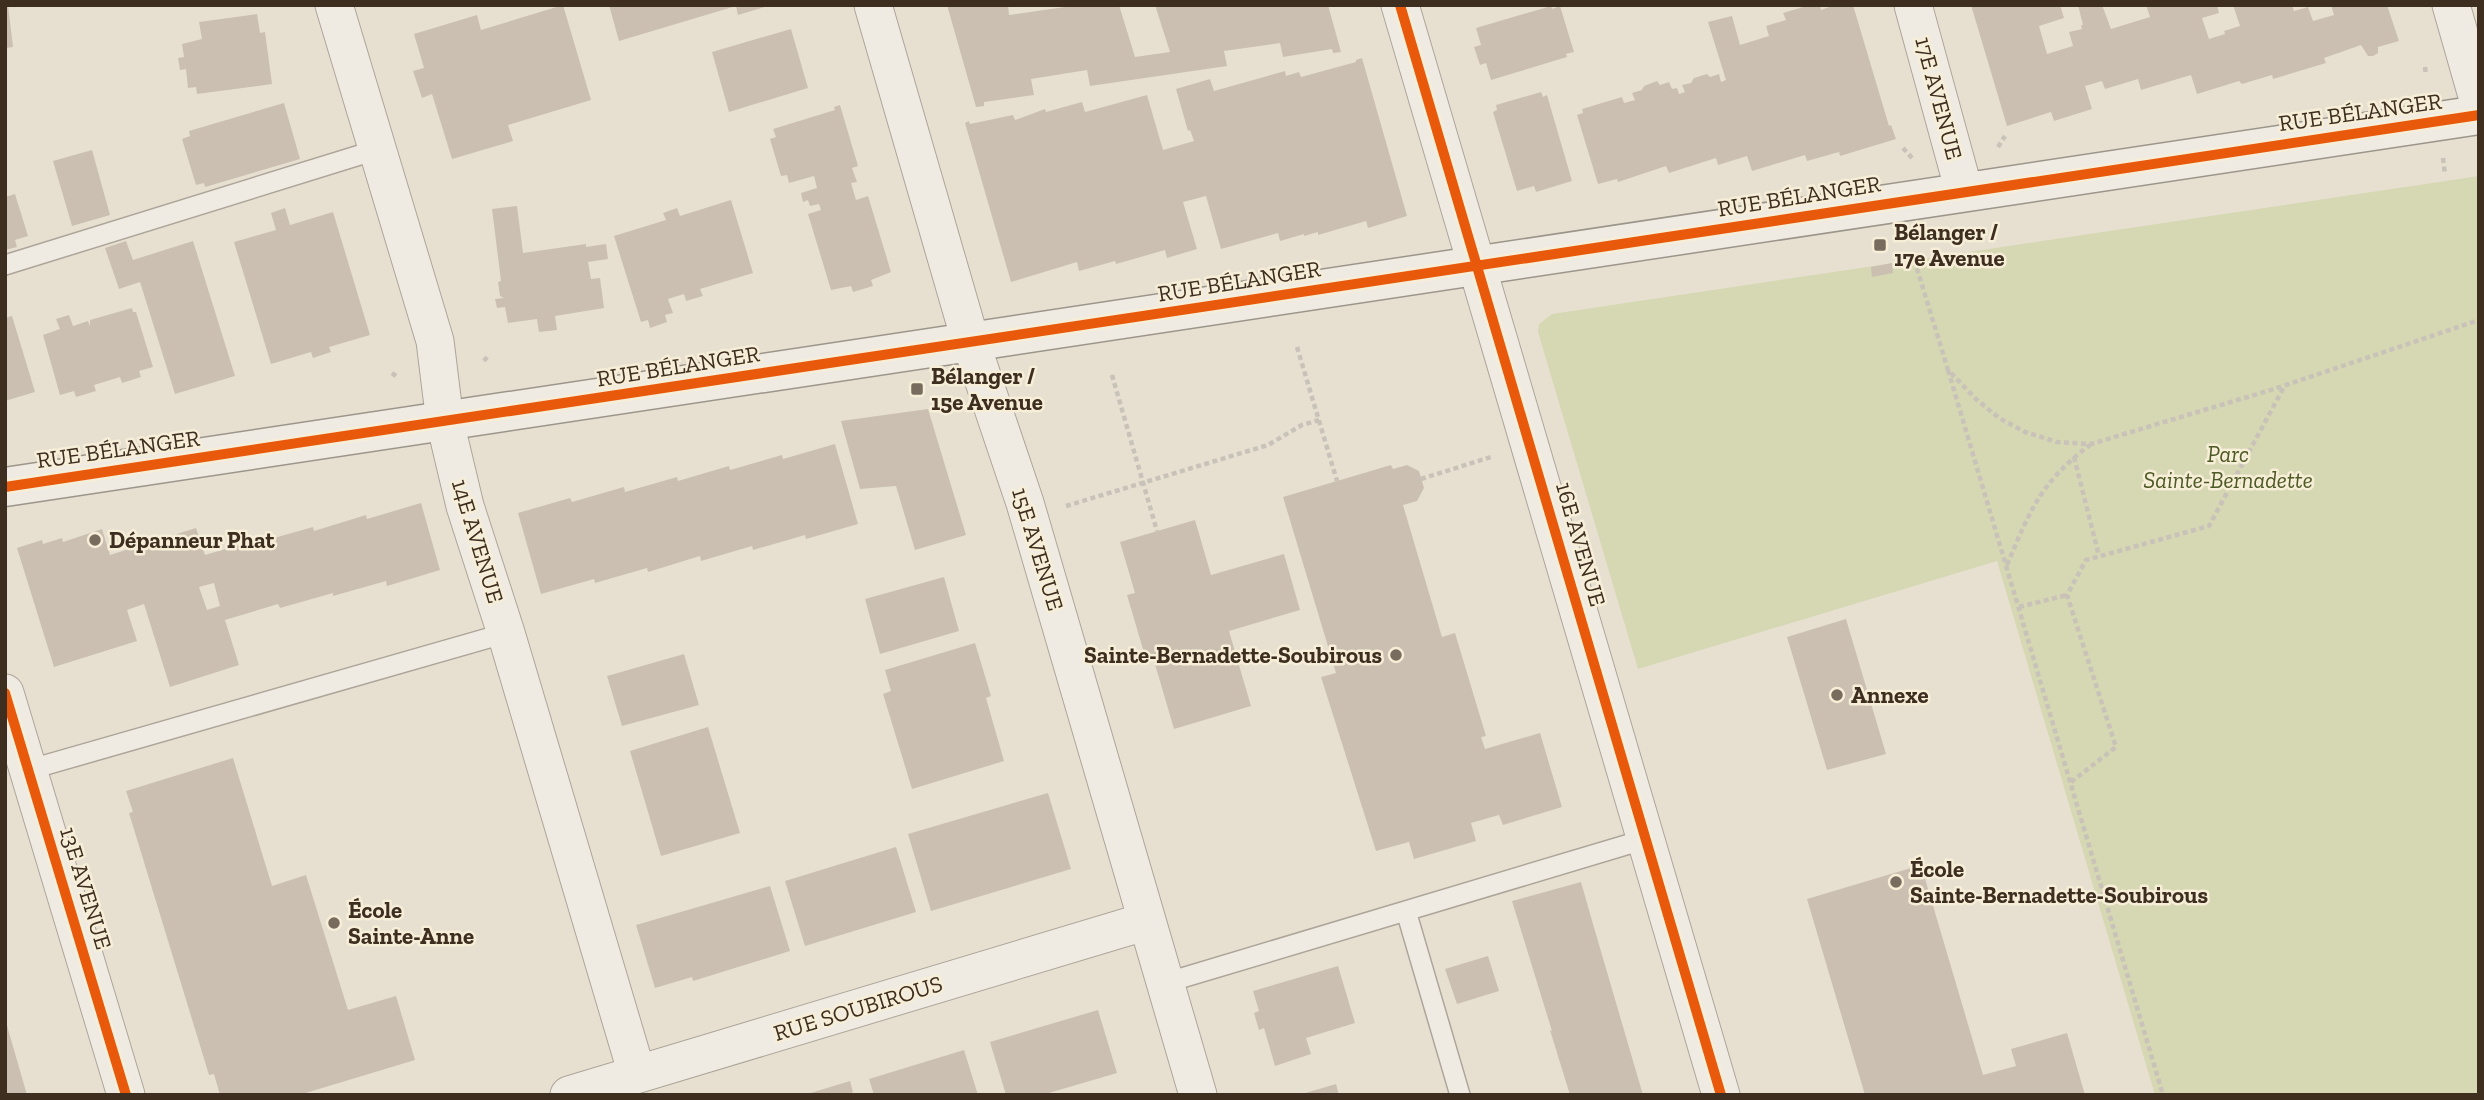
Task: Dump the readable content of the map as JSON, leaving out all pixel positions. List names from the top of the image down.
{
  "streets": {
    "street": [
      "17E AVENUE",
      "RUE BÉLANGER",
      "14E AVENUE",
      "16E AVENUE",
      "15E AVENUE",
      "13E AVENUE",
      "RUE SOUBIROUS"
    ]
  },
  "crossings": [
    ["17E AVENUE", "RUE BÉLANGER"],
    ["RUE BÉLANGER", "14E AVENUE"],
    ["RUE BÉLANGER", "16E AVENUE"],
    ["RUE BÉLANGER", "15E AVENUE"],
    ["14E AVENUE", "RUE SOUBIROUS"],
    ["15E AVENUE", "RUE SOUBIROUS"]
  ],
  "parks": ["Parc Sainte-Bernadette"],
  "places": {
    "transit": ["Bélanger / 17e Avenue", "Bélanger / 15e Avenue"],
    "other": [
      "Dépanneur Phat",
      "Sainte-Bernadette-Soubirous",
      "Annexe",
      "École Sainte-Bernadette-Soubirous",
      "École Sainte-Anne"
    ]
  }
}
